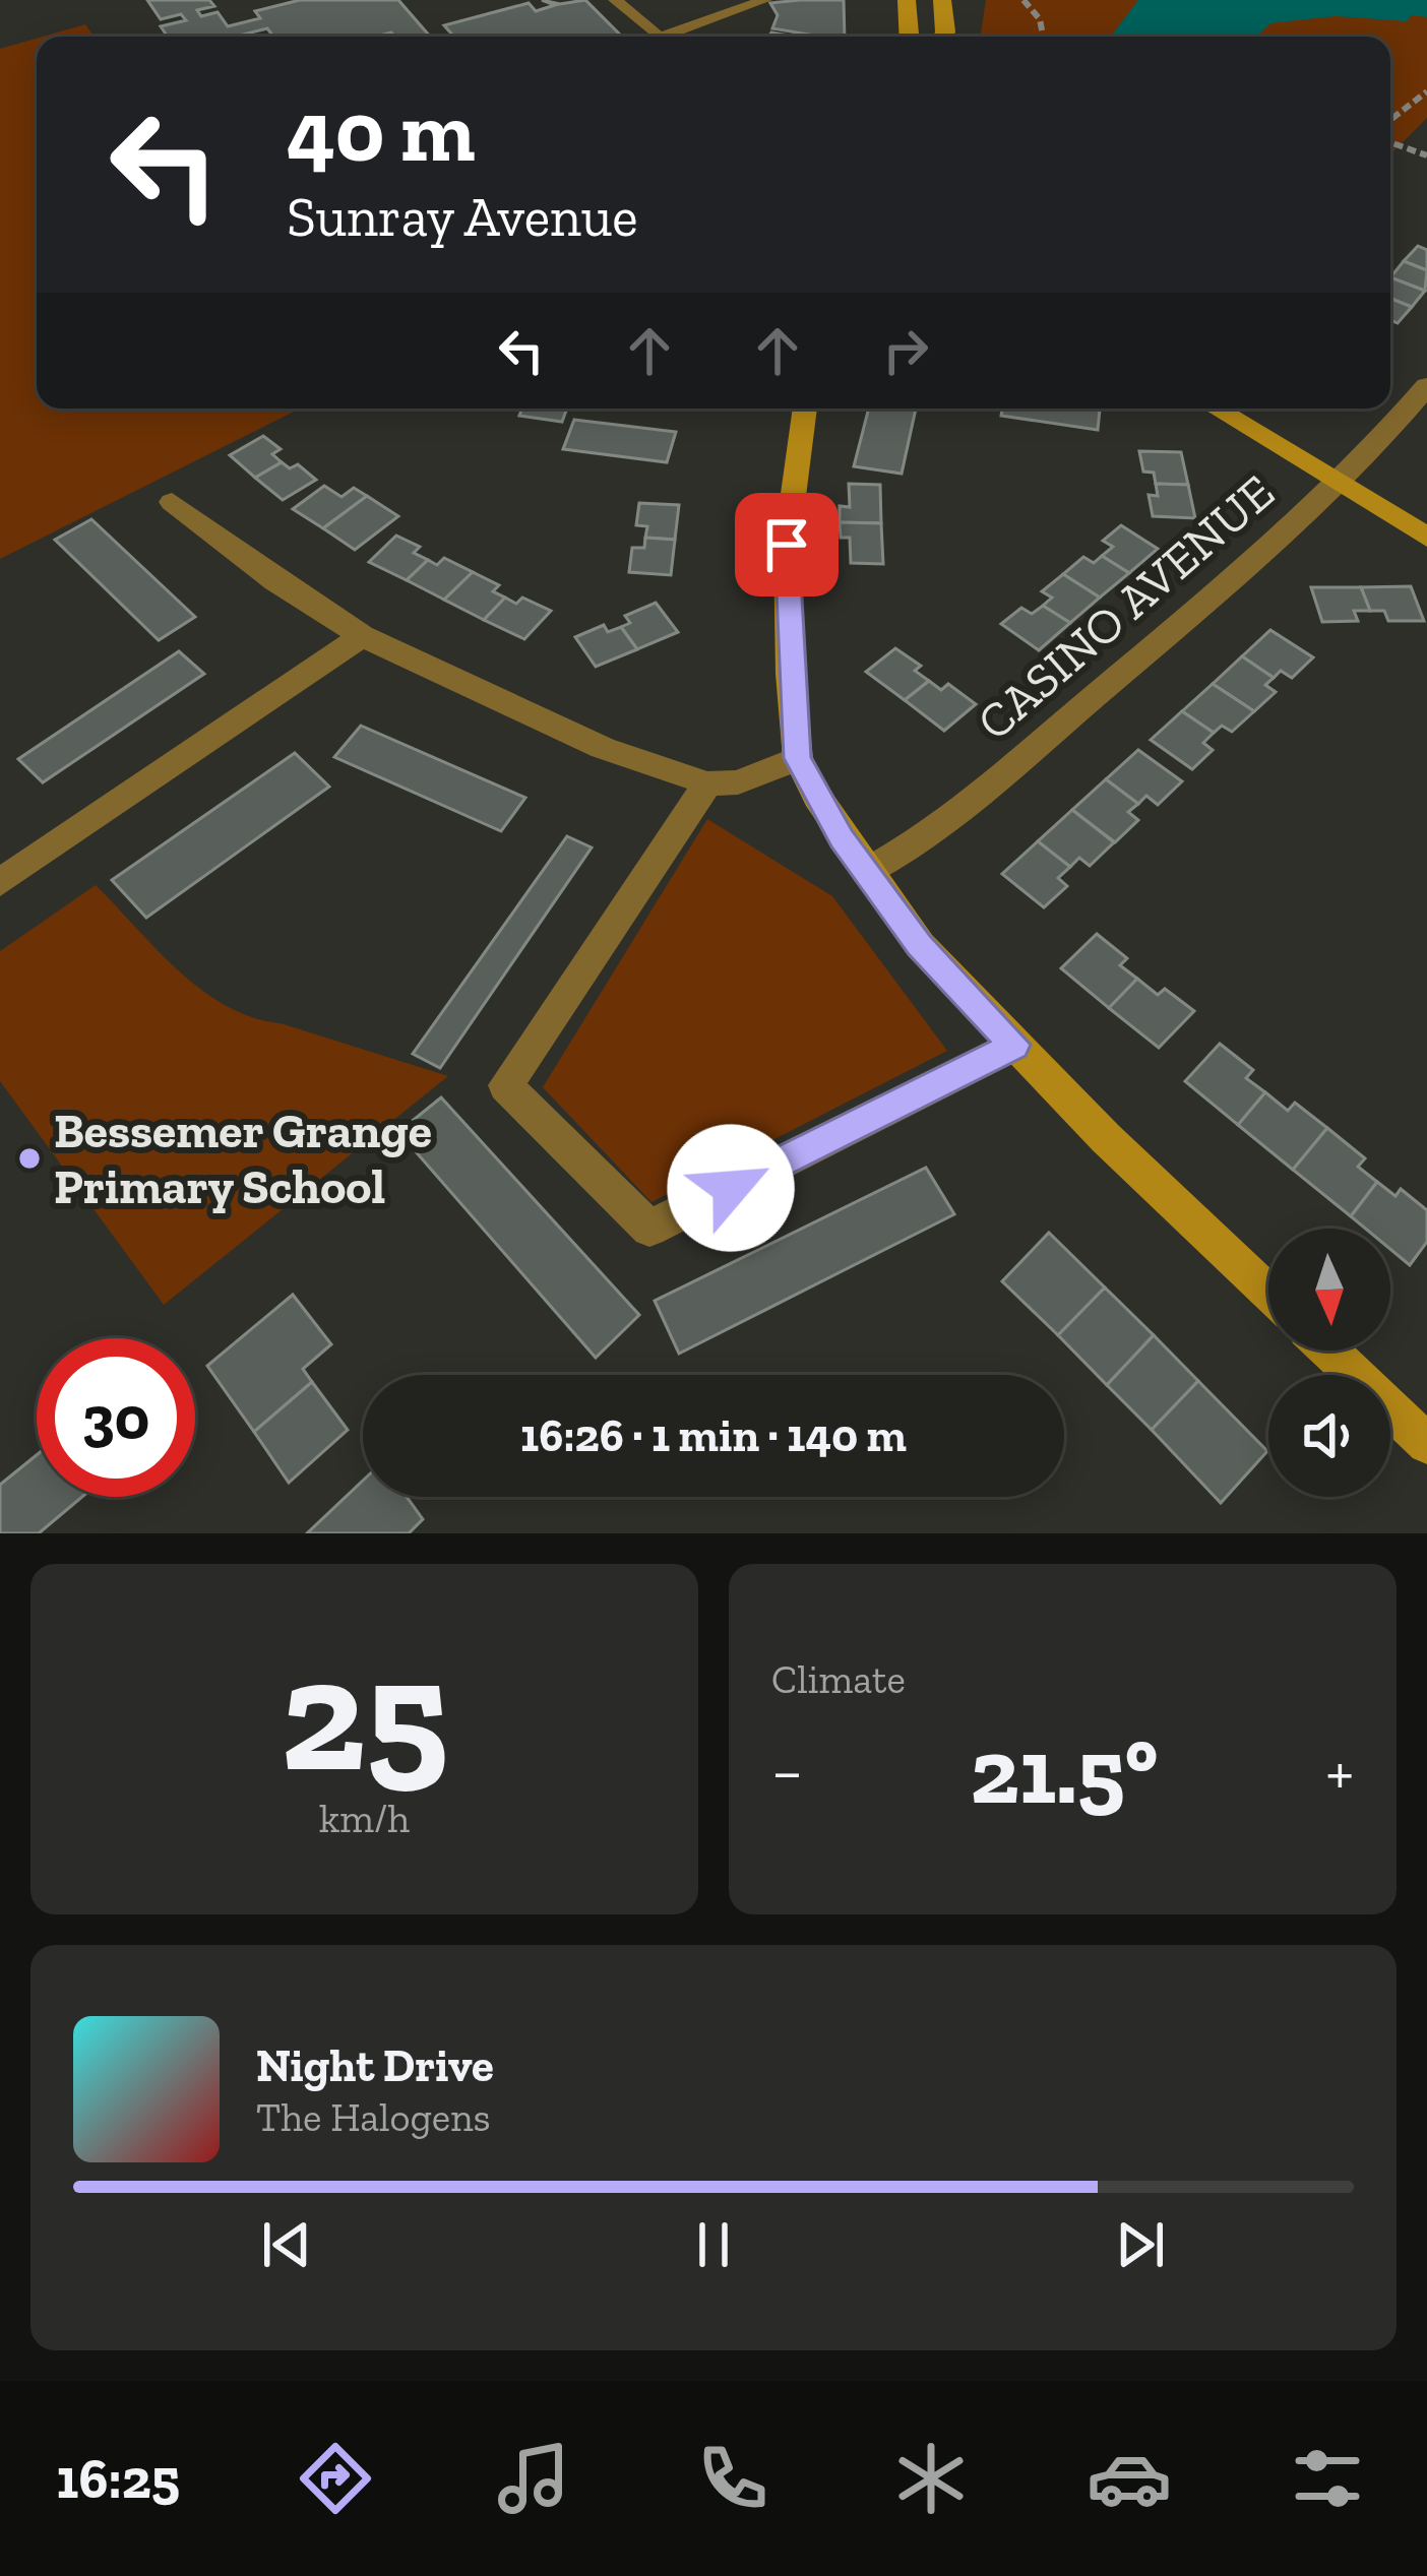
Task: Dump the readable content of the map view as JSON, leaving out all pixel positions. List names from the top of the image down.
{
  "streets": {
    "street": ["CASINO AVENUE"]
  },
  "places": ["Bessemer Grange Primary School"],
  "north": "bottom",
  "page": {
    "turn": ["40 m", "Sunray Avenue"],
    "limit": "30",
    "trip": "16:26 · 1 min · 140 m",
    "tile": [
      ["25", "km/h"],
      "Climate"
    ],
    "heat": ["−", "21.5°", "+"],
    "song": ["Night Drive", "The Halogens"],
    "tabs": "16:25"
  }
}
